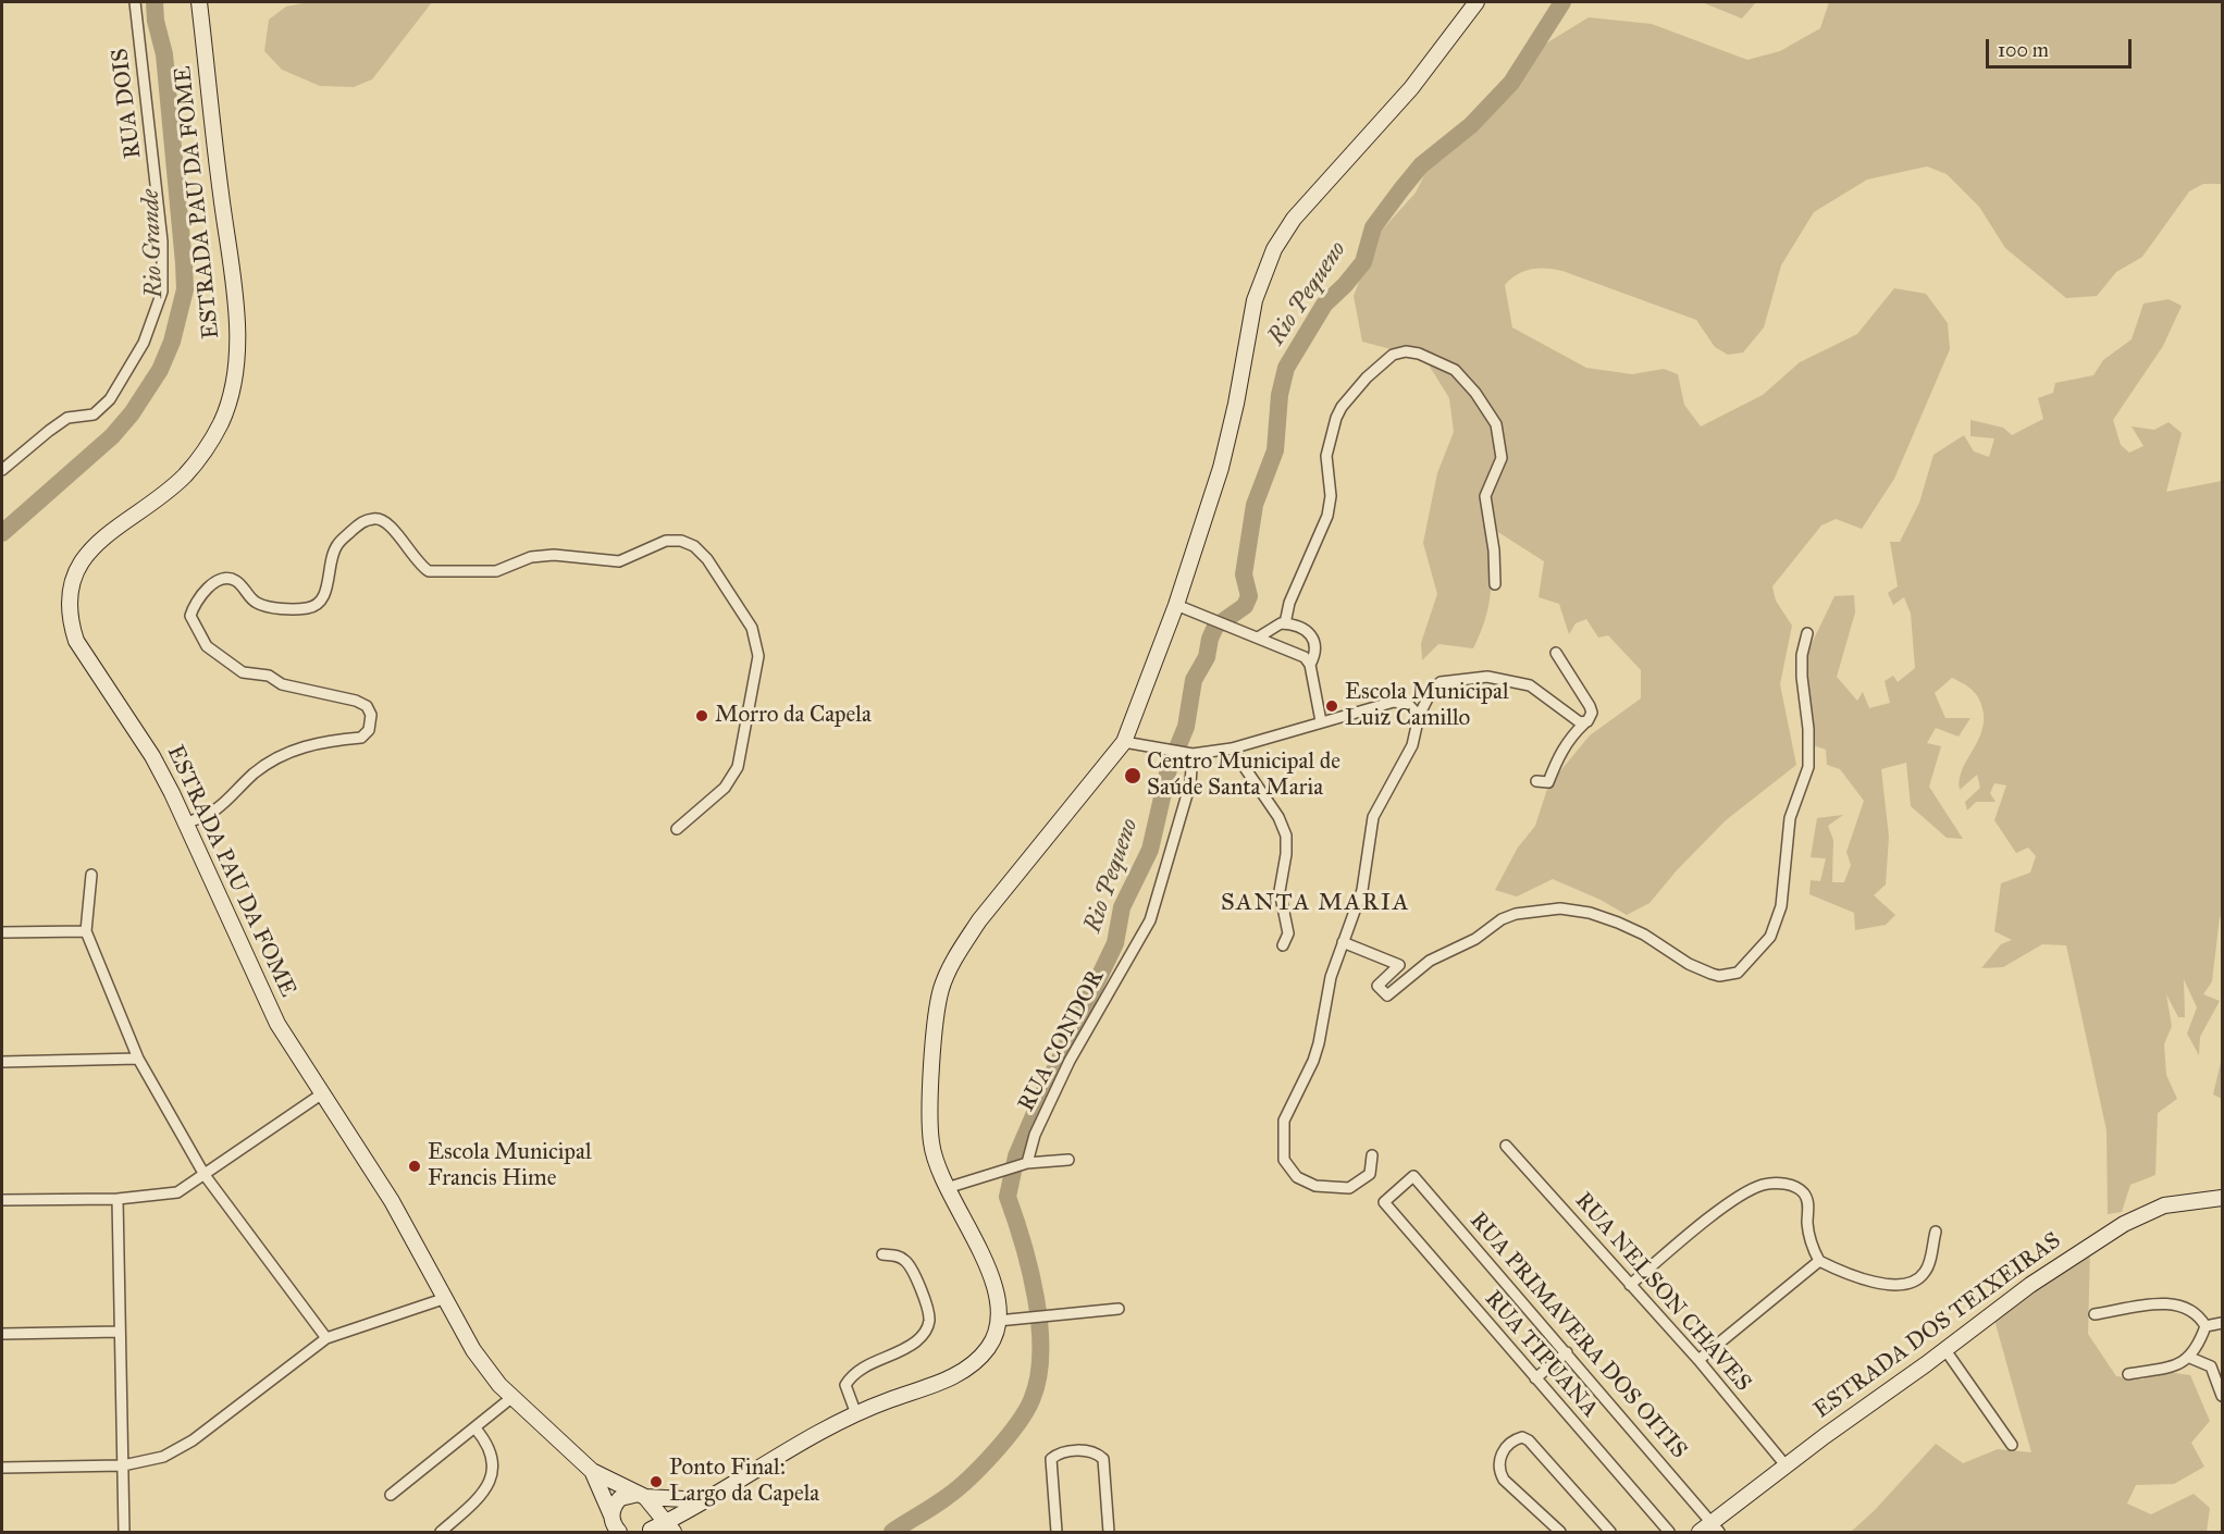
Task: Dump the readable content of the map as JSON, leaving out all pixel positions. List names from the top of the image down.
{
  "streets": {
    "street": [
      "RUA DOIS",
      "ESTRADA PAU DA FOME",
      "RUA CONDOR",
      "RUA NELSON CHAVES",
      "ESTRADA DOS TEIXEIRAS",
      "RUA PRIMAVERA DOS OITIS",
      "RUA TIPUANA"
    ]
  },
  "crossings": [
    ["RUA NELSON CHAVES", "ESTRADA DOS TEIXEIRAS"],
    ["ESTRADA DOS TEIXEIRAS", "RUA PRIMAVERA DOS OITIS"],
    ["RUA PRIMAVERA DOS OITIS", "RUA TIPUANA"]
  ],
  "districts": ["SANTA MARIA"],
  "water": ["Rio Grande", "Rio Pequeno"],
  "places": [
    "Escola Municipal Luiz Camillo",
    "Morro da Capela",
    "Centro Municipal de Saúde Santa Maria",
    "Escola Municipal Francis Hime",
    "Ponto Final: Largo da Capela"
  ],
  "scale_bar": "100 m"
}
